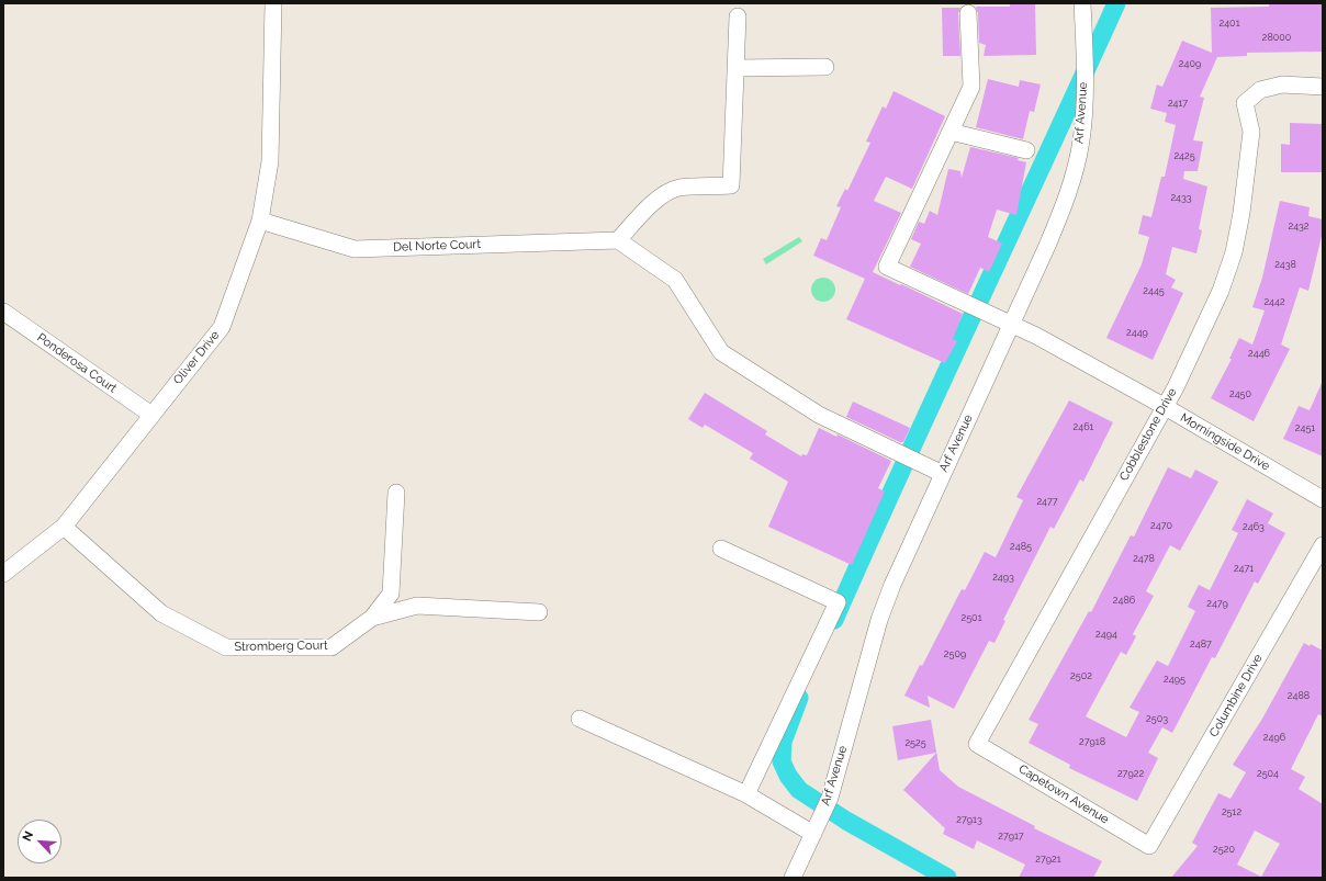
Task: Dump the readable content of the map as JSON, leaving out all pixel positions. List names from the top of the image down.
{
  "streets": {
    "street": [
      "Arf Avenue",
      "Del Norte Court",
      "Oliver Drive",
      "Ponderosa Court",
      "Cobblestone Drive",
      "Morningside Drive",
      "Stromberg Court",
      "Columbine Drive",
      "Capetown Avenue"
    ]
  },
  "crossings": [
    ["Arf Avenue", "Morningside Drive"],
    ["Del Norte Court", "Oliver Drive"],
    ["Oliver Drive", "Ponderosa Court"],
    ["Oliver Drive", "Stromberg Court"],
    ["Cobblestone Drive", "Morningside Drive"],
    ["Cobblestone Drive", "Capetown Avenue"],
    ["Columbine Drive", "Capetown Avenue"]
  ],
  "house_numbers": [
    "2401",
    "28000",
    "2409",
    "2417",
    "2425",
    "2433",
    "2432",
    "2438",
    "2445",
    "2442",
    "2449",
    "2446",
    "2450",
    "2461",
    "2451",
    "2477",
    "2470",
    "2463",
    "2485",
    "2478",
    "2471",
    "2493",
    "2486",
    "2479",
    "2501",
    "2494",
    "2487",
    "2509",
    "2502",
    "2495",
    "2488",
    "2503",
    "2496",
    "27918",
    "2525",
    "27922",
    "2504",
    "2512",
    "27913",
    "27917",
    "2520",
    "27921"
  ],
  "north": "top left"
}
